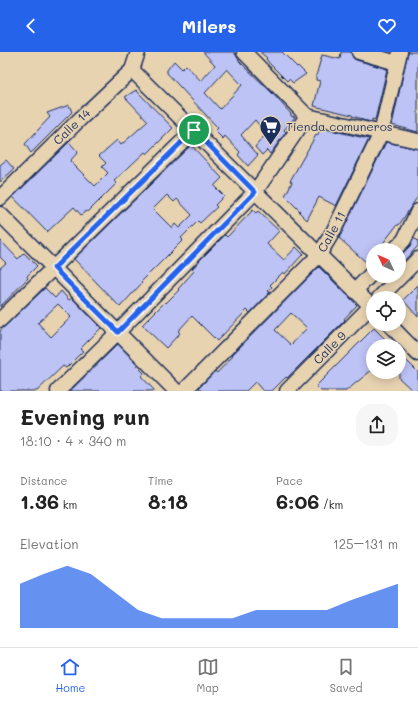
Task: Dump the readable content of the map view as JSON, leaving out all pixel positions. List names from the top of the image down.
{
  "streets": {
    "street": ["Calle 14", "Calle 11", "Calle 9"]
  },
  "places": {
    "supermarket": ["Tienda comuneros"]
  },
  "north": "top left",
  "page": {
    "header": "Milers",
    "heading": ["Evening run", "18:10 · 4 × 340 m"],
    "stats": [
      ["Distance", "1.36 km"],
      ["Time", "8:18"],
      ["Pace", "6:06 /km"]
    ],
    "chart": ["Elevation", "125–131 m"],
    "tabs": ["Home", "Map", "Saved"]
  }
}
